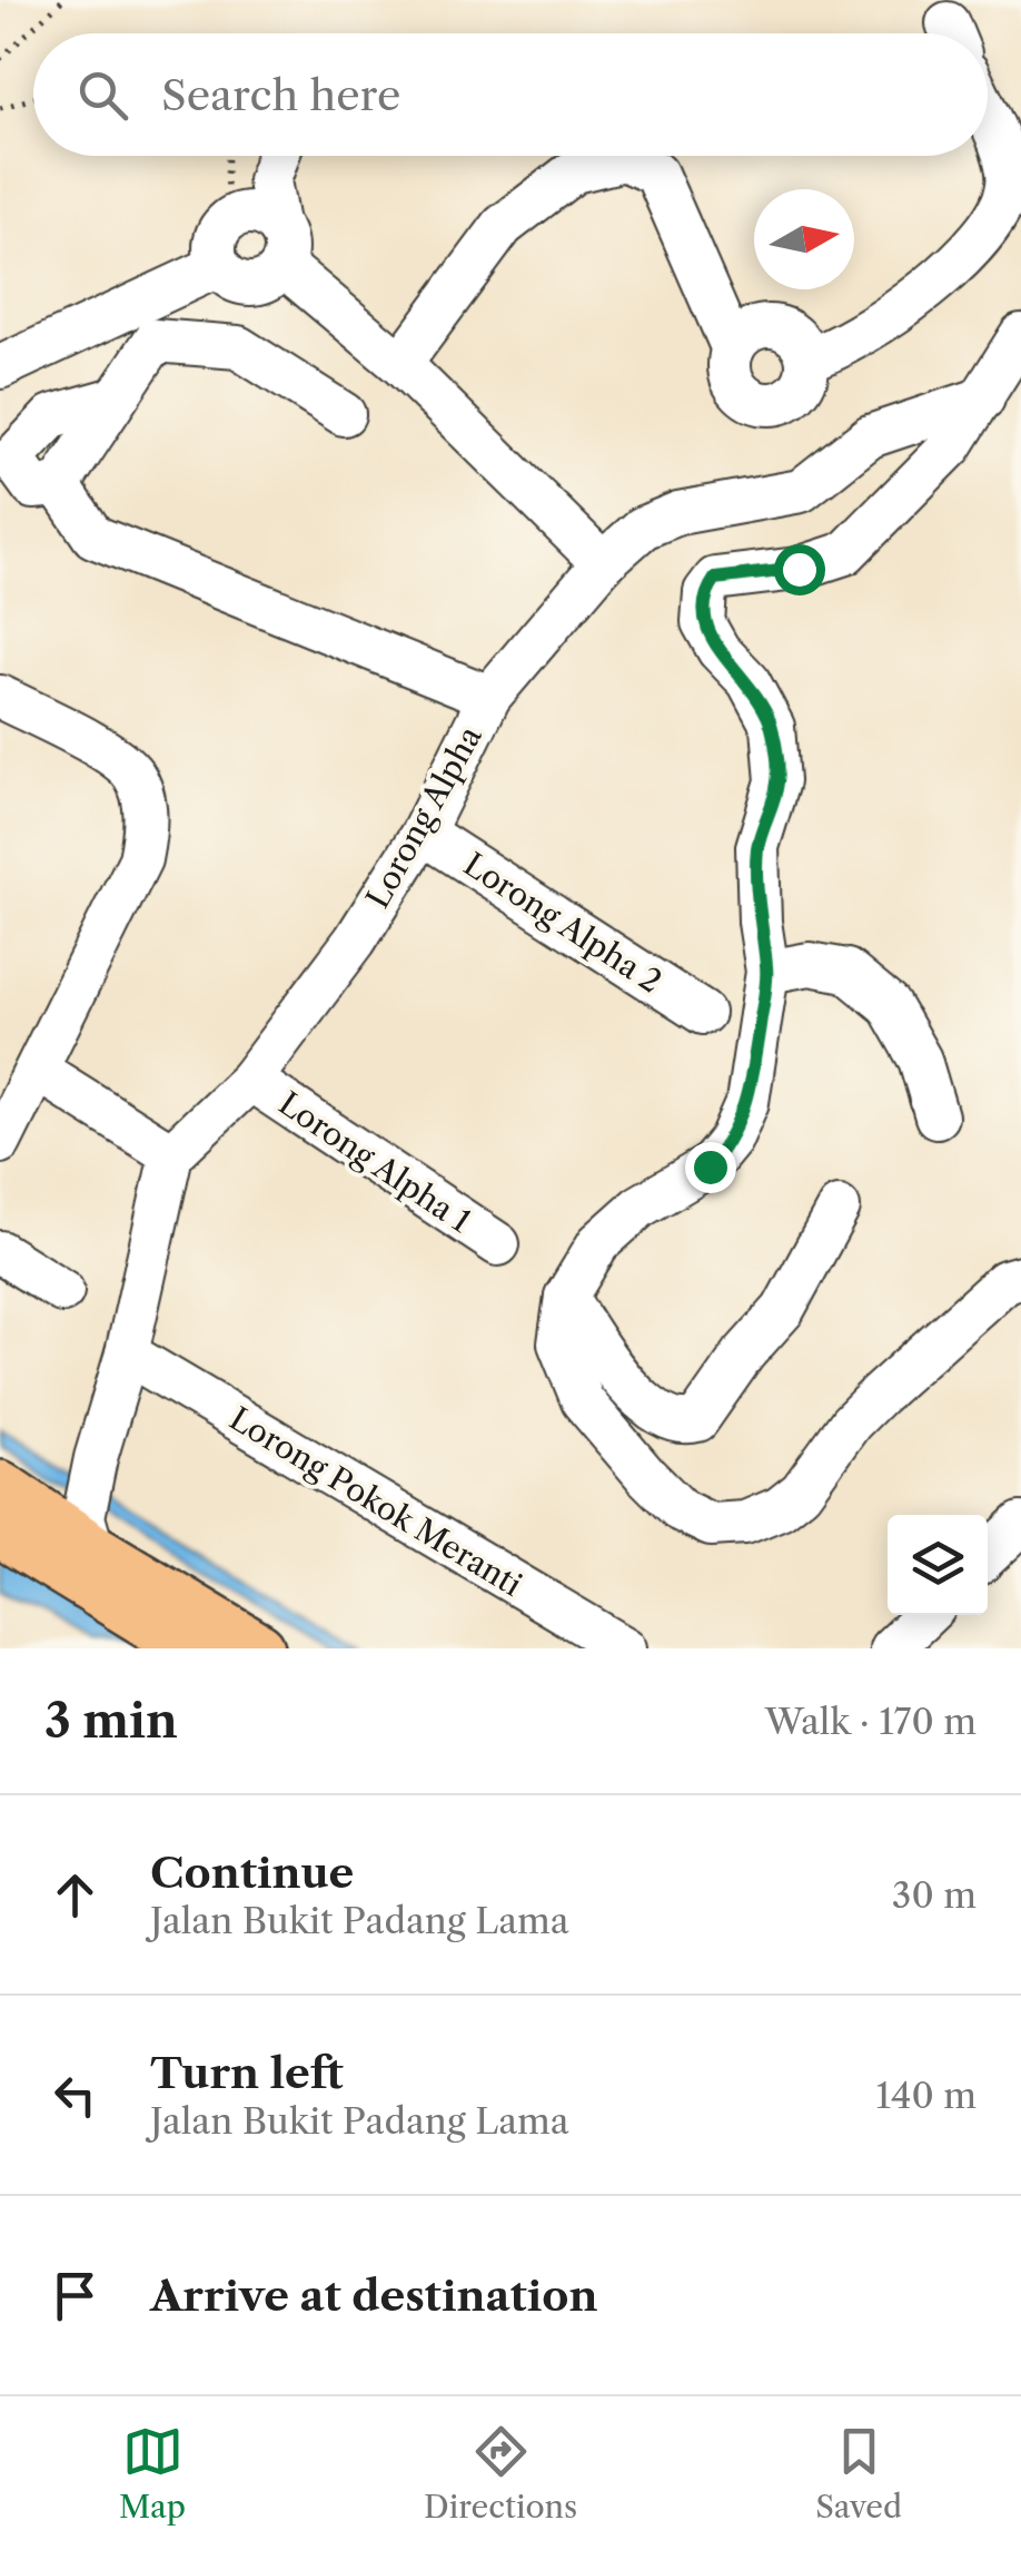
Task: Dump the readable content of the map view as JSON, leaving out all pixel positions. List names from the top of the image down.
{
  "streets": {
    "street": [
      "Lorong Alpha",
      "Lorong Alpha 2",
      "Lorong Alpha 1",
      "Lorong Pokok Meranti"
    ]
  },
  "crossings": [
    ["Lorong Alpha", "Lorong Alpha 2"],
    ["Lorong Alpha", "Lorong Alpha 1"]
  ],
  "north": "right",
  "page": {
    "search": "Search here",
    "heading": ["3 min", "Walk · 170 m"],
    "list": [
      ["Continue", "Jalan Bukit Padang Lama", "30 m"],
      ["Turn left", "Jalan Bukit Padang Lama", "140 m"],
      "Arrive at destination"
    ],
    "nav": ["Map", "Directions", "Saved"]
  }
}
